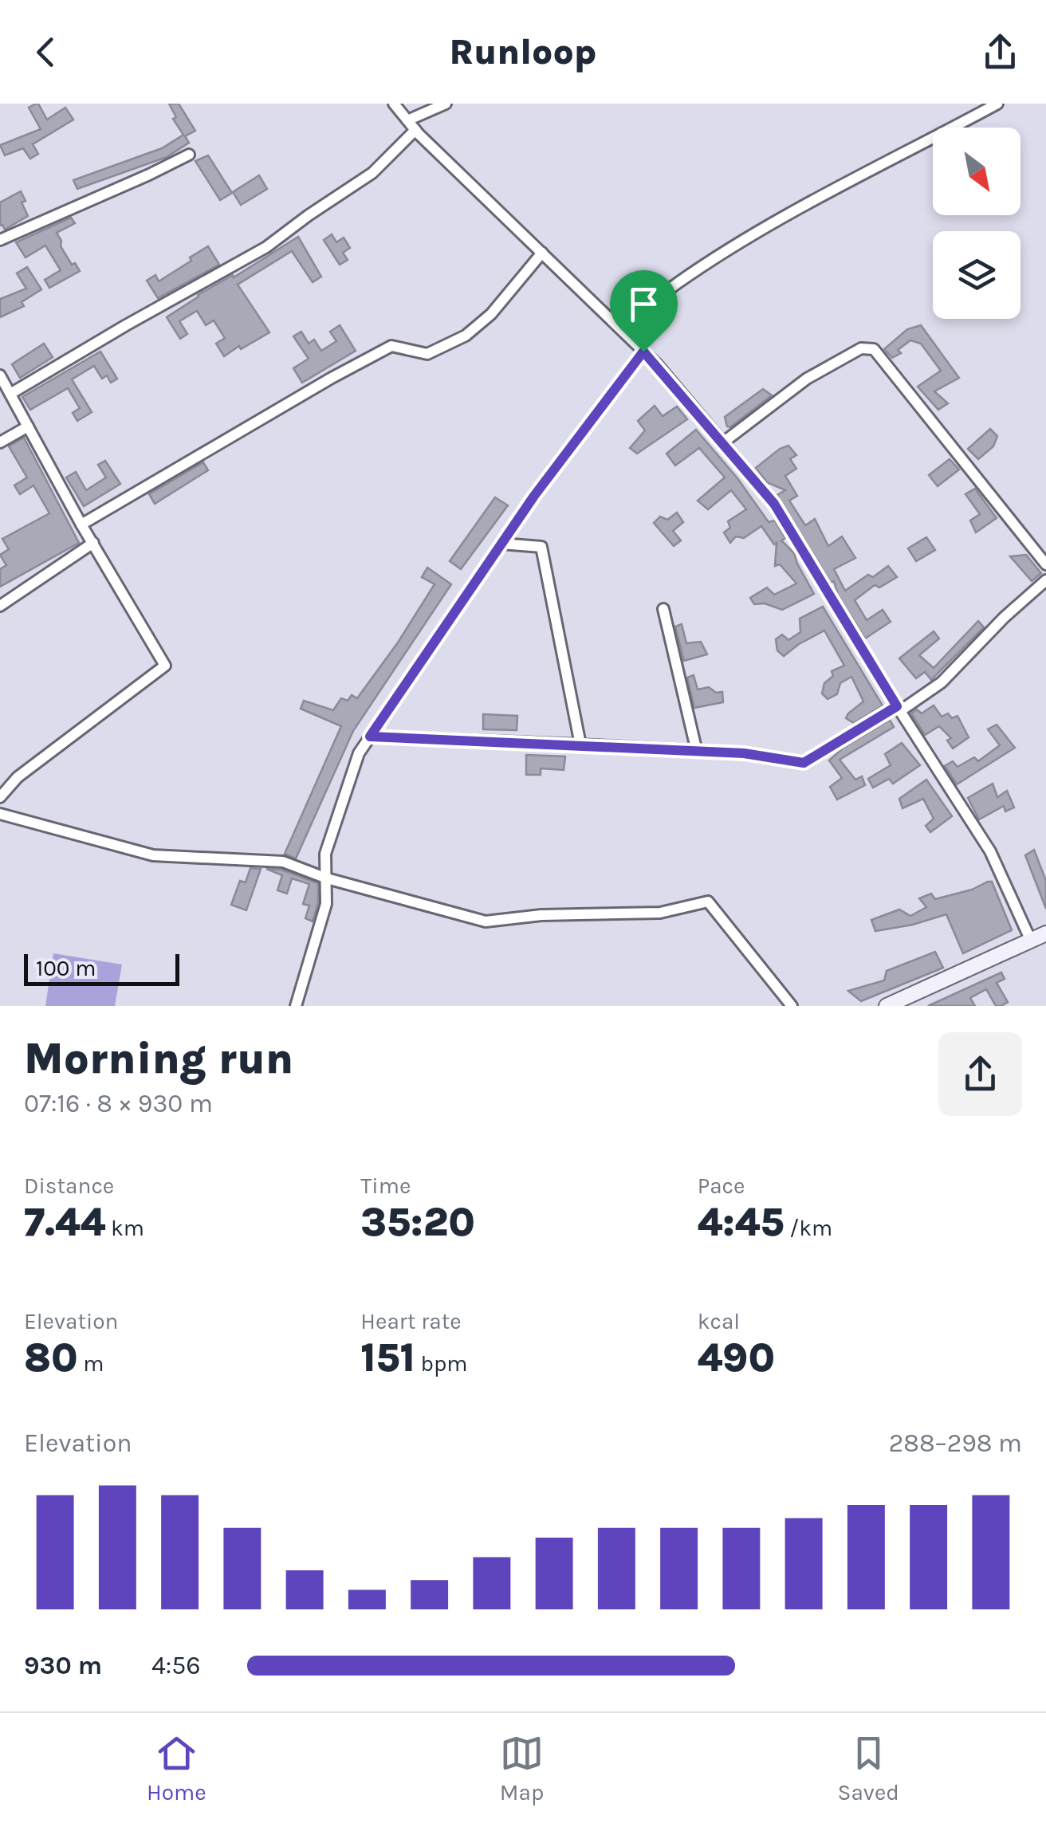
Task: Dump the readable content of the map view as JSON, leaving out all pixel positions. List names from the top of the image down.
{
  "scale_bar": "100 m",
  "north": "bottom right",
  "page": {
    "header": "Runloop",
    "scale": "100 m",
    "heading": ["Morning run", "07:16 · 8 × 930 m"],
    "stats": [
      ["Distance", "7.44 km"],
      ["Time", "35:20"],
      ["Pace", "4:45 /km"],
      ["Elevation", "80 m"],
      ["Heart rate", "151 bpm"],
      ["kcal", "490"]
    ],
    "chart": ["Elevation", "288–298 m"],
    "list": [
      {
        "name": "930 m",
        "note": "4:56"
      }
    ],
    "tabs": ["Home", "Map", "Saved"]
  }
}
